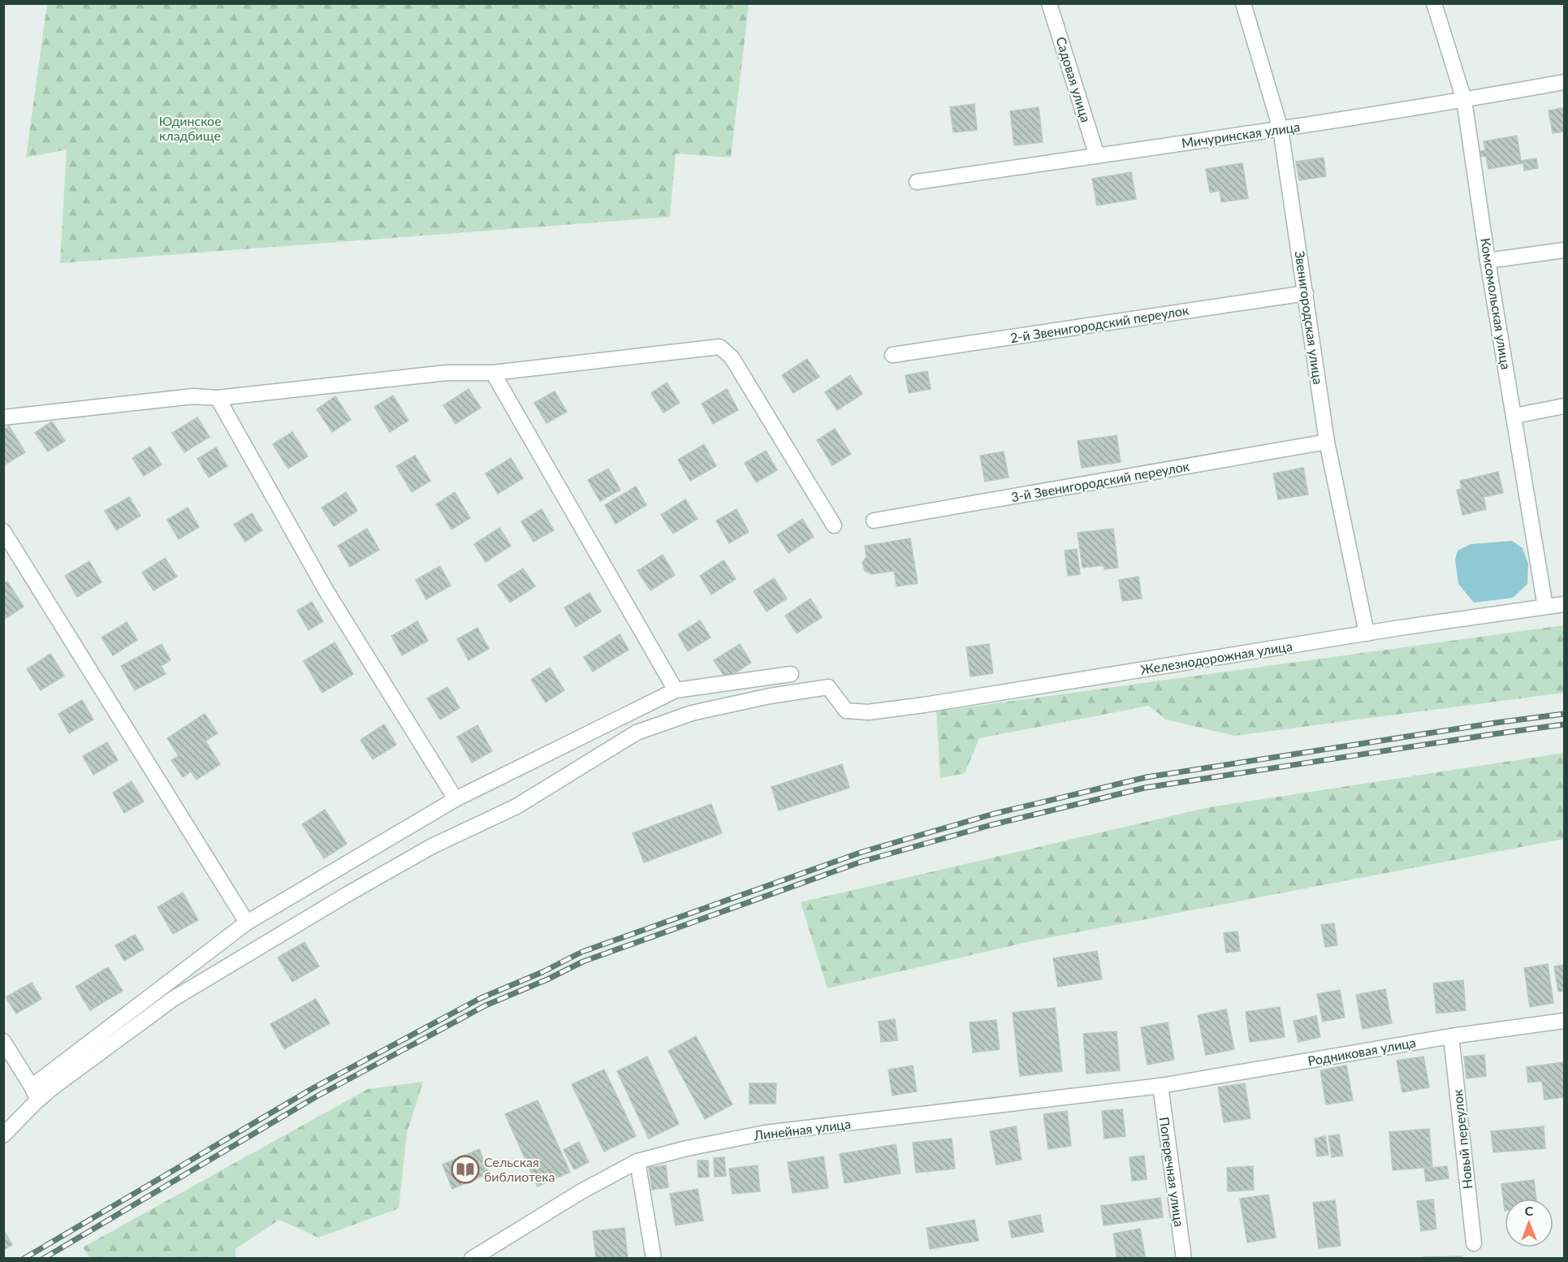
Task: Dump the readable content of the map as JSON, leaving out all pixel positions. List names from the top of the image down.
{
  "streets": {
    "street": [
      "Садовая улица",
      "Мичуринская улица",
      "Комсомольская улица",
      "Звенигородская улица",
      "2-й Звенигородский переулок",
      "3-й Звенигородский переулок",
      "Железнодорожная улица",
      "Родниковая улица",
      "Линейная улица",
      "Новый переулок",
      "Поперечная улица"
    ]
  },
  "crossings": [
    ["Садовая улица", "Мичуринская улица"],
    ["Мичуринская улица", "Комсомольская улица"],
    ["Мичуринская улица", "Звенигородская улица"],
    ["Комсомольская улица", "Железнодорожная улица"],
    ["Звенигородская улица", "2-й Звенигородский переулок"],
    ["Звенигородская улица", "3-й Звенигородский переулок"],
    ["Звенигородская улица", "Железнодорожная улица"],
    ["Родниковая улица", "Линейная улица"],
    ["Родниковая улица", "Новый переулок"],
    ["Родниковая улица", "Поперечная улица"],
    ["Линейная улица", "Поперечная улица"]
  ],
  "parks": ["Юдинское кладбище"],
  "places": {
    "library": ["Сельская библиотека"]
  },
  "north": "top"
}
